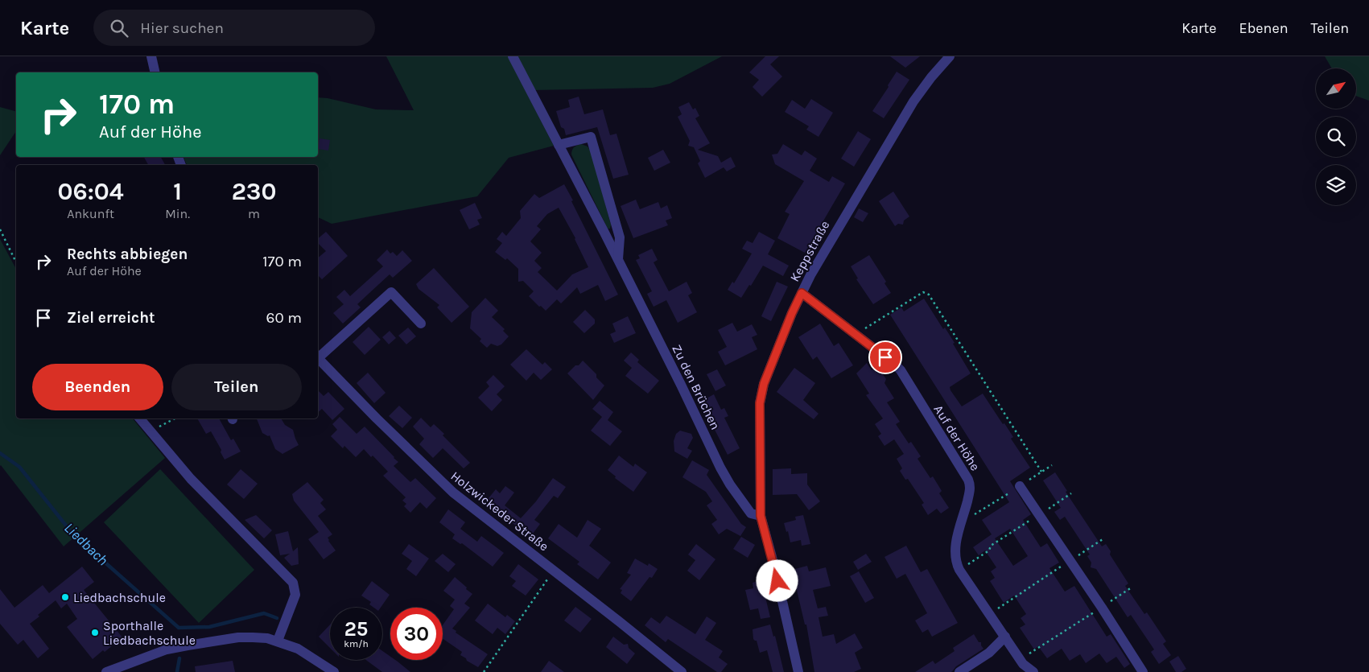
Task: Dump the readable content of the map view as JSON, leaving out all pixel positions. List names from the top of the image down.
{
  "streets": {
    "street": [
      "Keppstraße",
      "Zu den Brüchen",
      "Auf der Höhe",
      "Holzwickeder Straße"
    ]
  },
  "crossings": [
    ["Keppstraße", "Zu den Brüchen"],
    ["Keppstraße", "Auf der Höhe"]
  ],
  "water": ["Liedbach"],
  "places": ["Liedbachschule", "Sporthalle Liedbachschule"],
  "north": "top right",
  "page": {
    "header": "Karte",
    "search": "Hier suchen",
    "nav": ["Karte", "Ebenen", "Teilen"],
    "turn": ["170 m", "Auf der Höhe"],
    "eta": [
      "06:04",
      "Ankunft",
      "1",
      "Min.",
      "230",
      "m"
    ],
    "list": [
      {
        "name": "Rechts abbiegen",
        "note": "Auf der Höhe",
        "value": "170 m"
      },
      {
        "name": "Ziel erreicht",
        "value": "60 m"
      }
    ],
    "buttons": ["Beenden", "Teilen"],
    "speed": "25 km/h",
    "limit": "30"
  }
}
